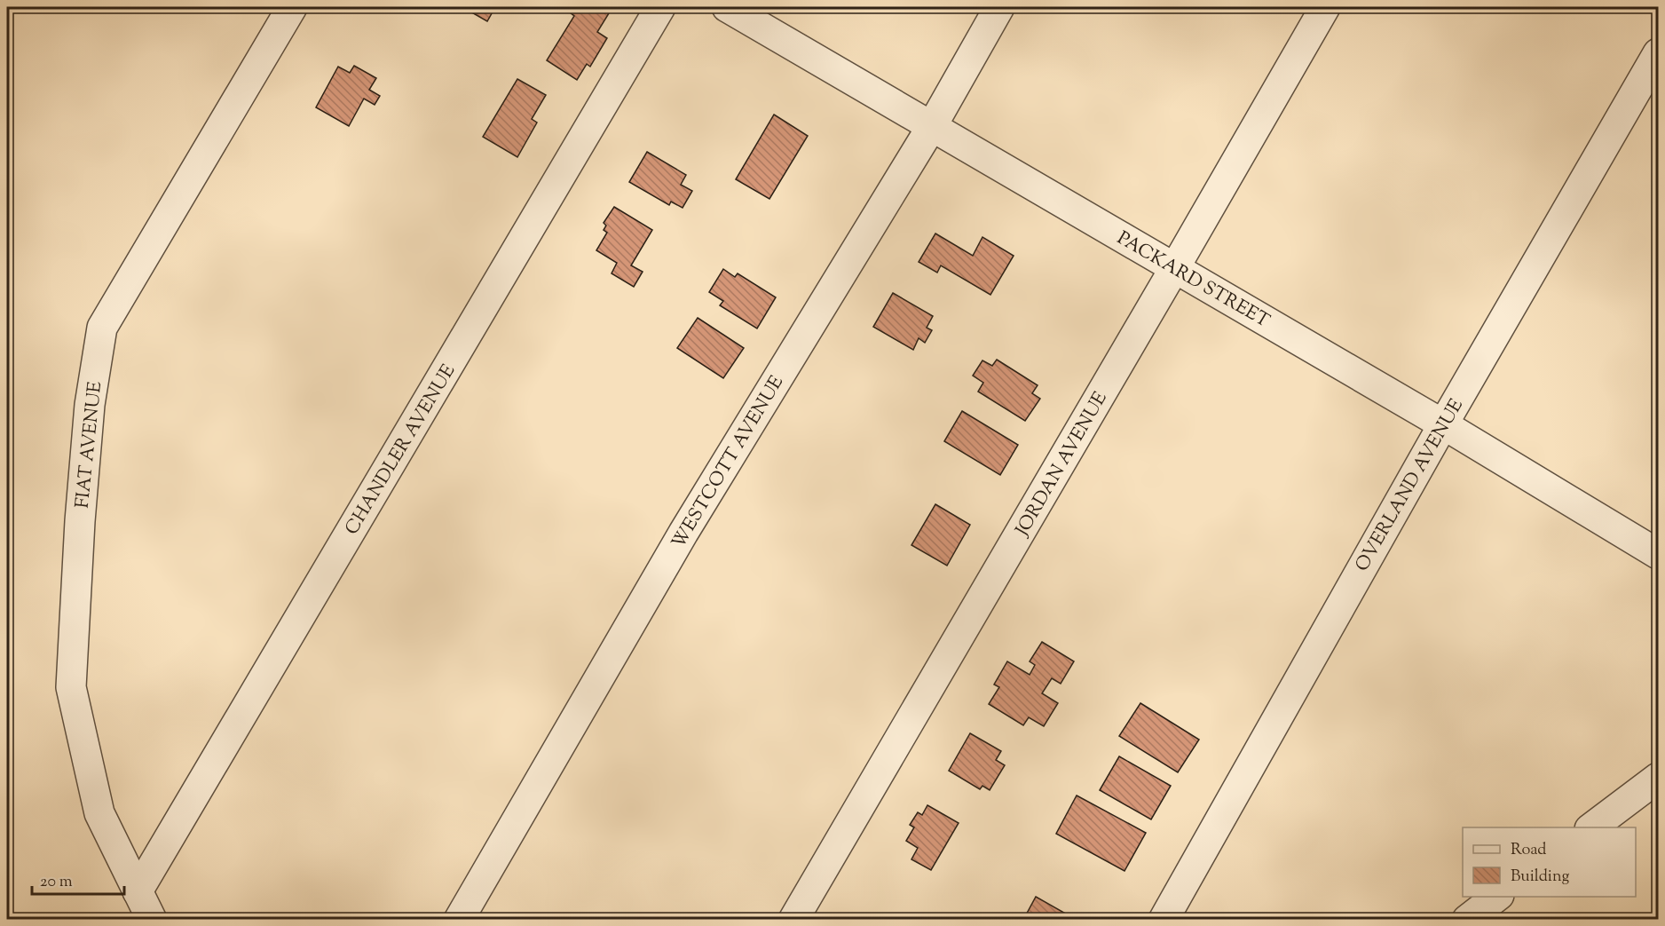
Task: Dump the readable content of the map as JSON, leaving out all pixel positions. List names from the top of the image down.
{
  "streets": {
    "street": [
      "PACKARD STREET",
      "FIAT AVENUE",
      "CHANDLER AVENUE",
      "WESTCOTT AVENUE",
      "JORDAN AVENUE",
      "OVERLAND AVENUE"
    ]
  },
  "crossings": [
    ["PACKARD STREET", "WESTCOTT AVENUE"],
    ["PACKARD STREET", "JORDAN AVENUE"],
    ["PACKARD STREET", "OVERLAND AVENUE"],
    ["FIAT AVENUE", "CHANDLER AVENUE"]
  ],
  "legend": ["Road", "Building"],
  "scale_bar": "20 m"
}
